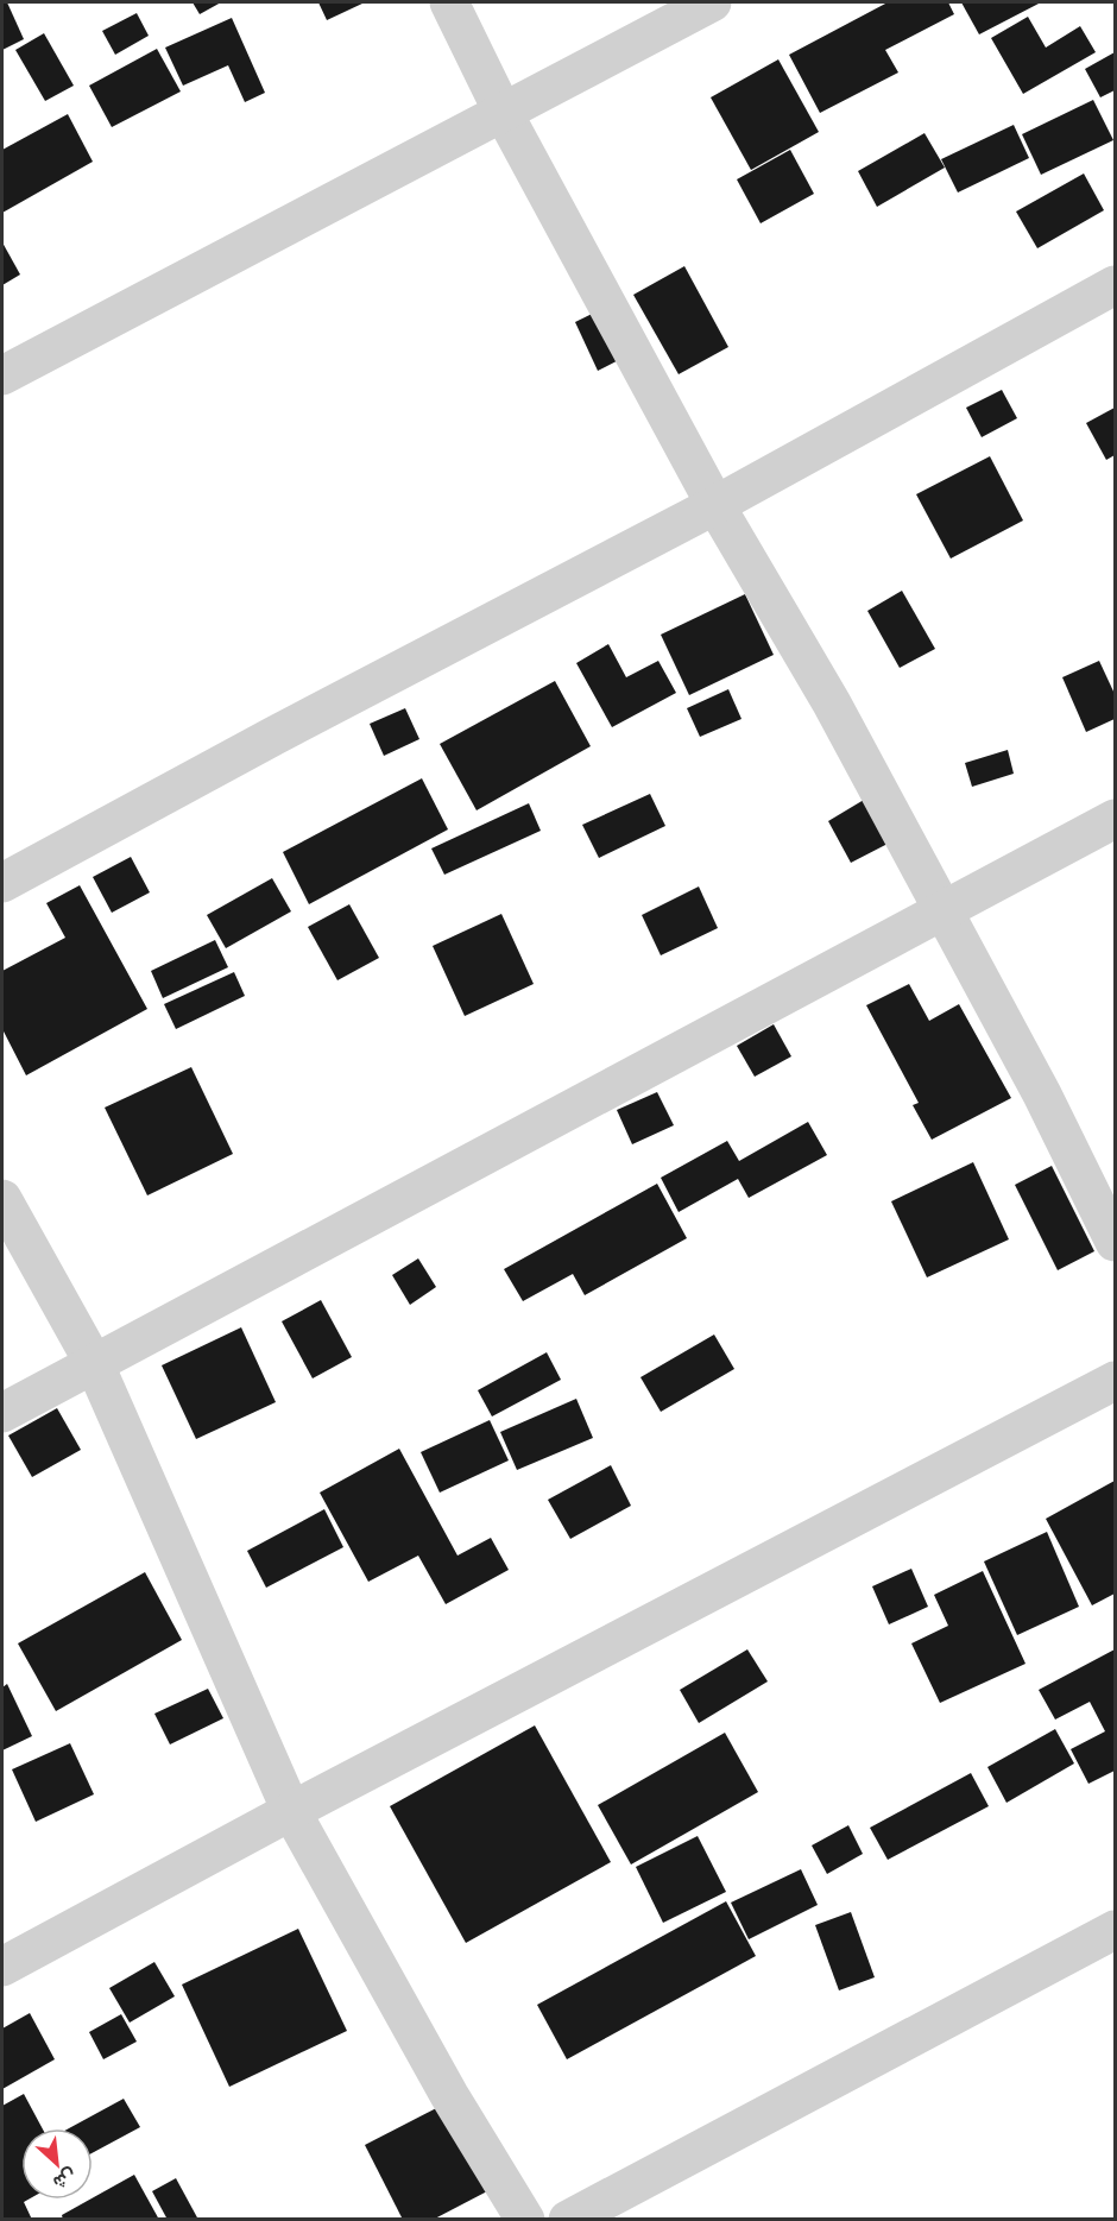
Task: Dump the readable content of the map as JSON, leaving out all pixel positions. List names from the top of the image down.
{
  "north": "bottom right"
}
